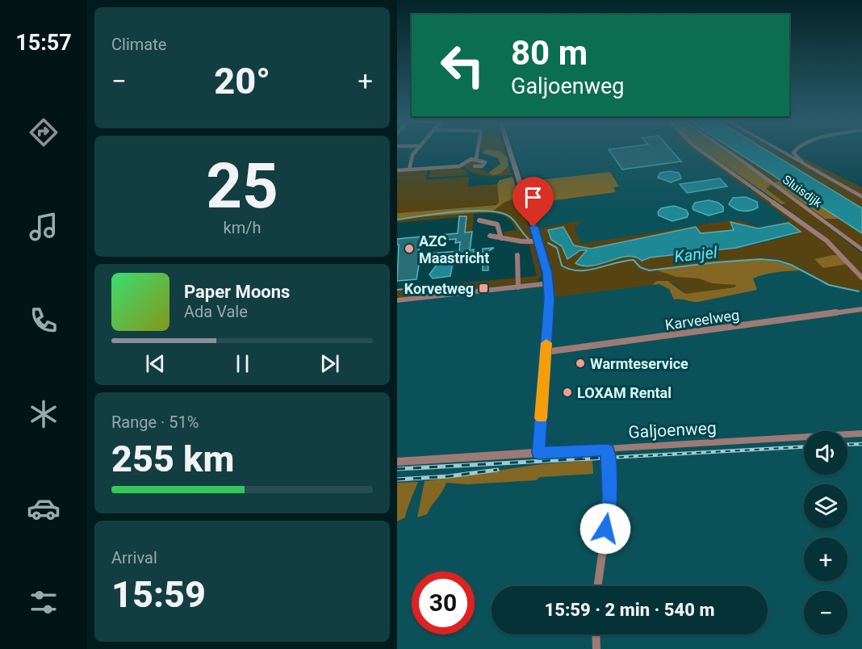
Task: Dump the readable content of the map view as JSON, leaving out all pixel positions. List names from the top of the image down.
{
  "streets": {
    "street": ["Sluisdijk", "Karveelweg", "Galjoenweg"]
  },
  "water": ["Kanjel"],
  "places": {
    "other": ["AZC Maastricht", "Warmteservice", "LOXAM Rental"],
    "transit": ["Korvetweg"]
  },
  "page": {
    "tabs": "15:57",
    "tile": [
      "Climate",
      ["25", "km/h"],
      ["Range · 51%", "255 km"],
      ["Arrival", "15:59"]
    ],
    "turn": ["80 m", "Galjoenweg"],
    "heat": ["−", "20°", "+"],
    "song": ["Paper Moons", "Ada Vale"],
    "map_buttons": ["+", "−"],
    "limit": "30",
    "trip": "15:59 · 2 min · 540 m"
  }
}
